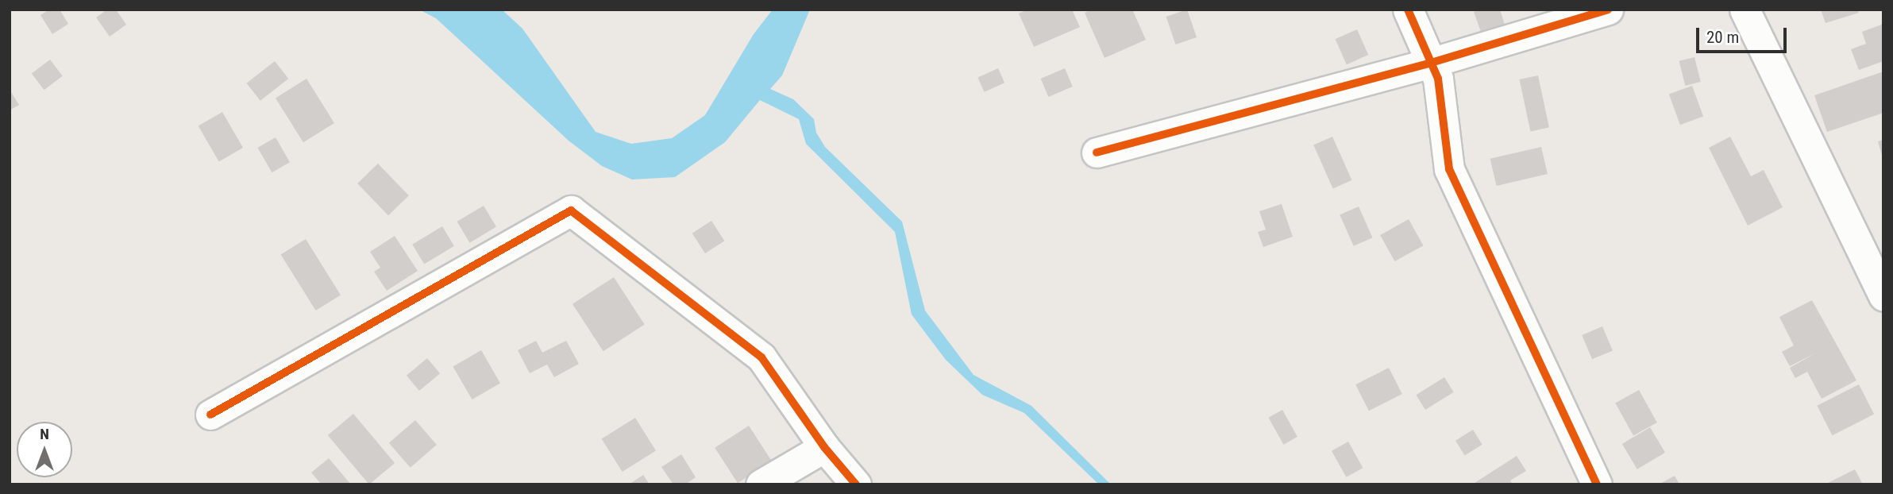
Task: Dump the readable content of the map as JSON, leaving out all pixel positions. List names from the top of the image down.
{
  "scale_bar": "20 m",
  "north": "top"
}
